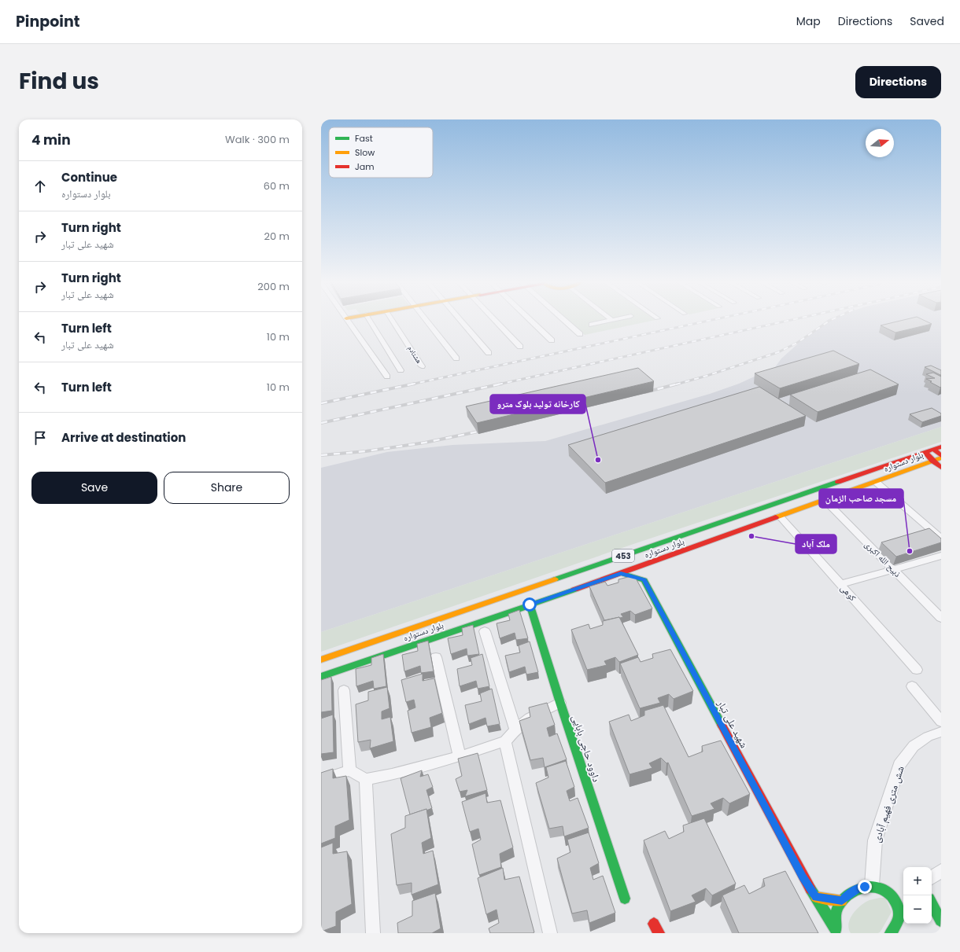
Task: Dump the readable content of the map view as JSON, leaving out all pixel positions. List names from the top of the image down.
{
  "streets": {
    "main road": [
      "بلوار دستواره",
      "453",
      "شهید علی تبار",
      "داوود حاجی بابایی"
    ],
    "street": [
      "هشتادم",
      "ذبیح الله اکبری",
      "کوهی",
      "شش متری فهیم آبادی"
    ]
  },
  "crossings": [
    ["بلوار دستواره", "ذبیح الله اکبری"],
    ["بلوار دستواره", "کوهی"],
    ["بلوار دستواره", "شهید علی تبار"],
    ["بلوار دستواره", "داوود حاجی بابایی"]
  ],
  "places": ["کارخانه تولید بلوک مترو", "ملک آباد", "مسجد صاحب الزمان"],
  "legend": ["Fast", "Slow", "Jam"],
  "north": "right",
  "page": {
    "header": "Pinpoint",
    "nav": ["Map", "Directions", "Saved"],
    "title": "Find us",
    "buttons": [
      "Directions",
      ["Save", "Share"]
    ],
    "heading": ["4 min", "Walk · 300 m"],
    "list": [
      ["Continue", "بلوار دستواره", "60 m"],
      ["Turn right", "شهید علی تبار", "20 m"],
      ["Turn right", "شهید علی تبار", "200 m"],
      ["Turn left", "شهید علی تبار", "10 m"],
      ["Turn left", "10 m"],
      "Arrive at destination"
    ],
    "map_buttons": ["+", "−"]
  }
}
